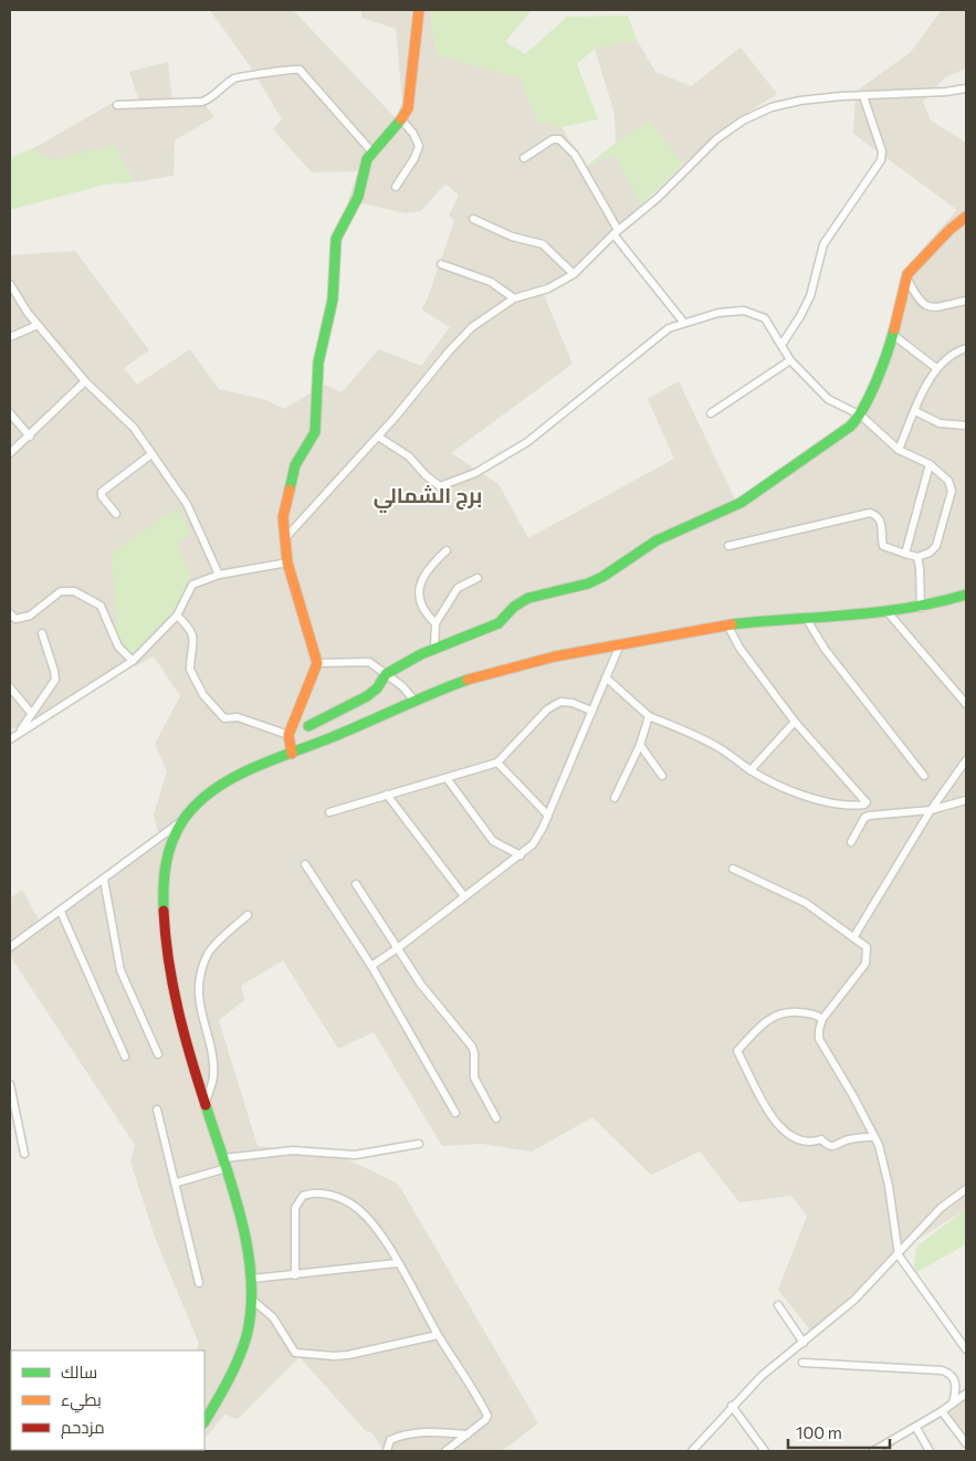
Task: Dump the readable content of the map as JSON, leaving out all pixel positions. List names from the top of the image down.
{
  "districts": ["برج الشمالي"],
  "legend": ["سالك", "بطيء", "مزدحم"],
  "scale_bar": "100 m"
}
